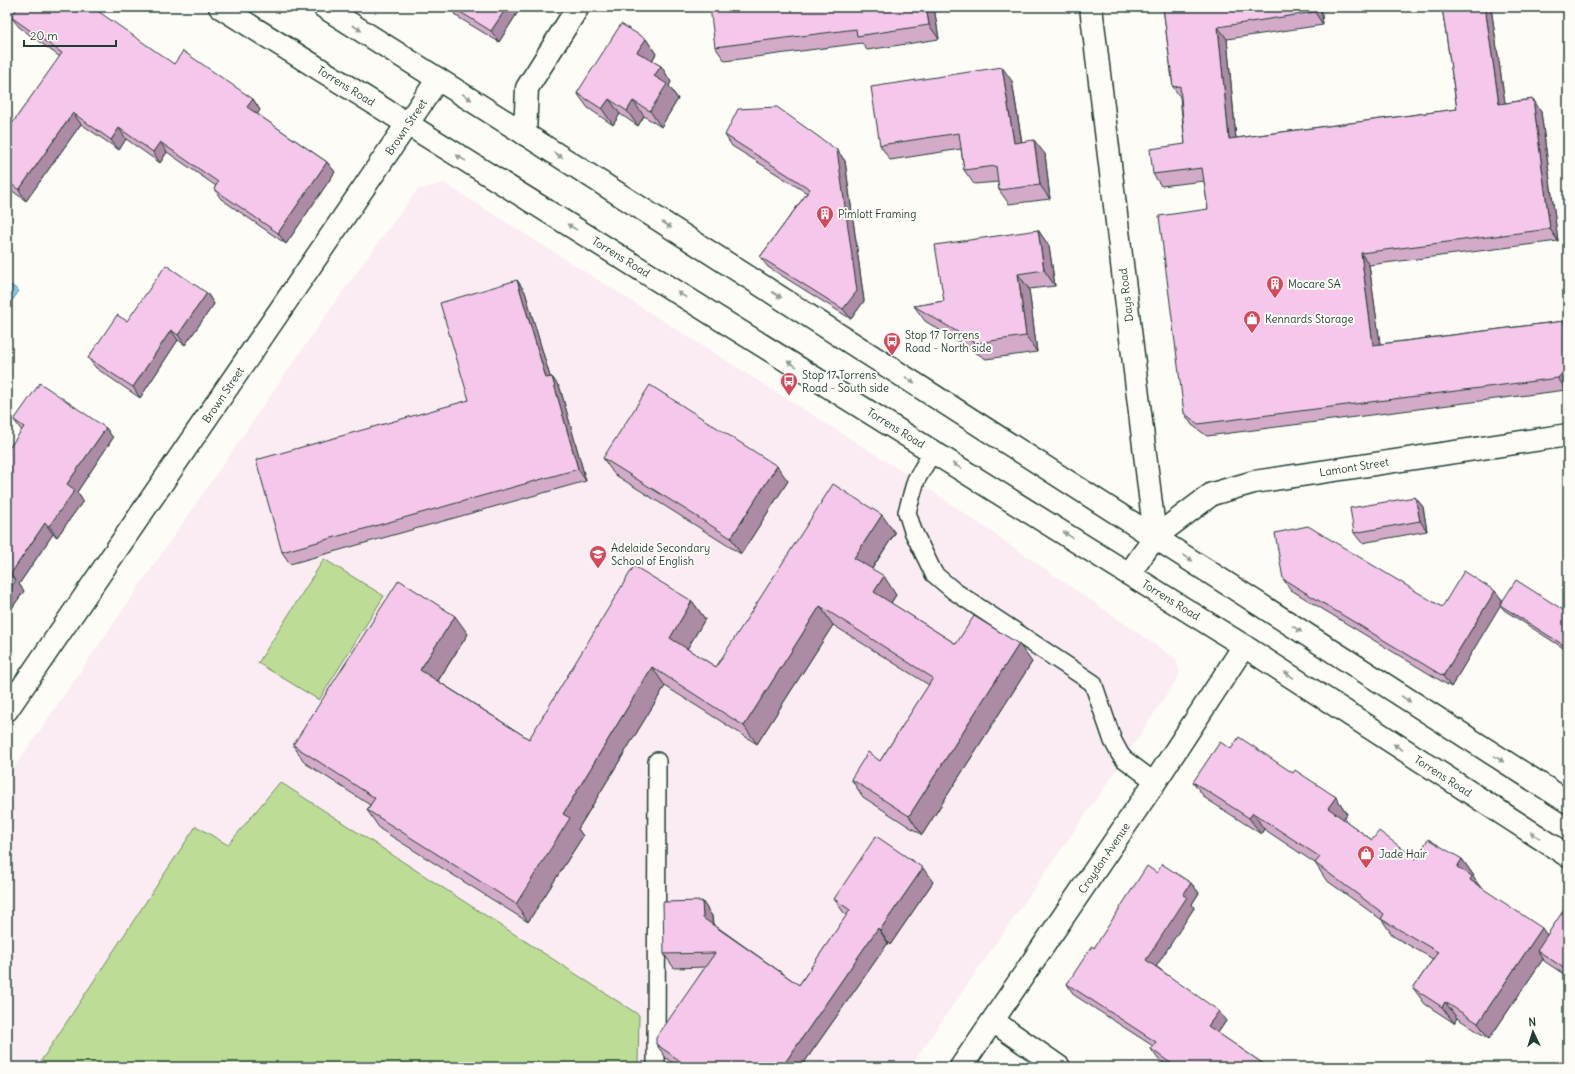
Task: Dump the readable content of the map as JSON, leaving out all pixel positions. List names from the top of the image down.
{
  "streets": {
    "main road": [
      "Torrens Road",
      "Brown Street",
      "Days Road",
      "Lamont Street",
      "Croydon Avenue"
    ]
  },
  "crossings": [
    ["Torrens Road", "Brown Street"],
    ["Torrens Road", "Croydon Avenue"],
    ["Days Road", "Lamont Street"]
  ],
  "places": {
    "building": ["Pimlott Framing", "Mocare SA"],
    "shop": ["Kennards Storage", "Jade Hair"],
    "bus stop": ["Stop 17 Torrens Road - North side", "Stop 17 Torrens Road - South side"],
    "school or university": ["Adelaide Secondary School of English"]
  },
  "scale_bar": "20 m",
  "north": "top"
}
